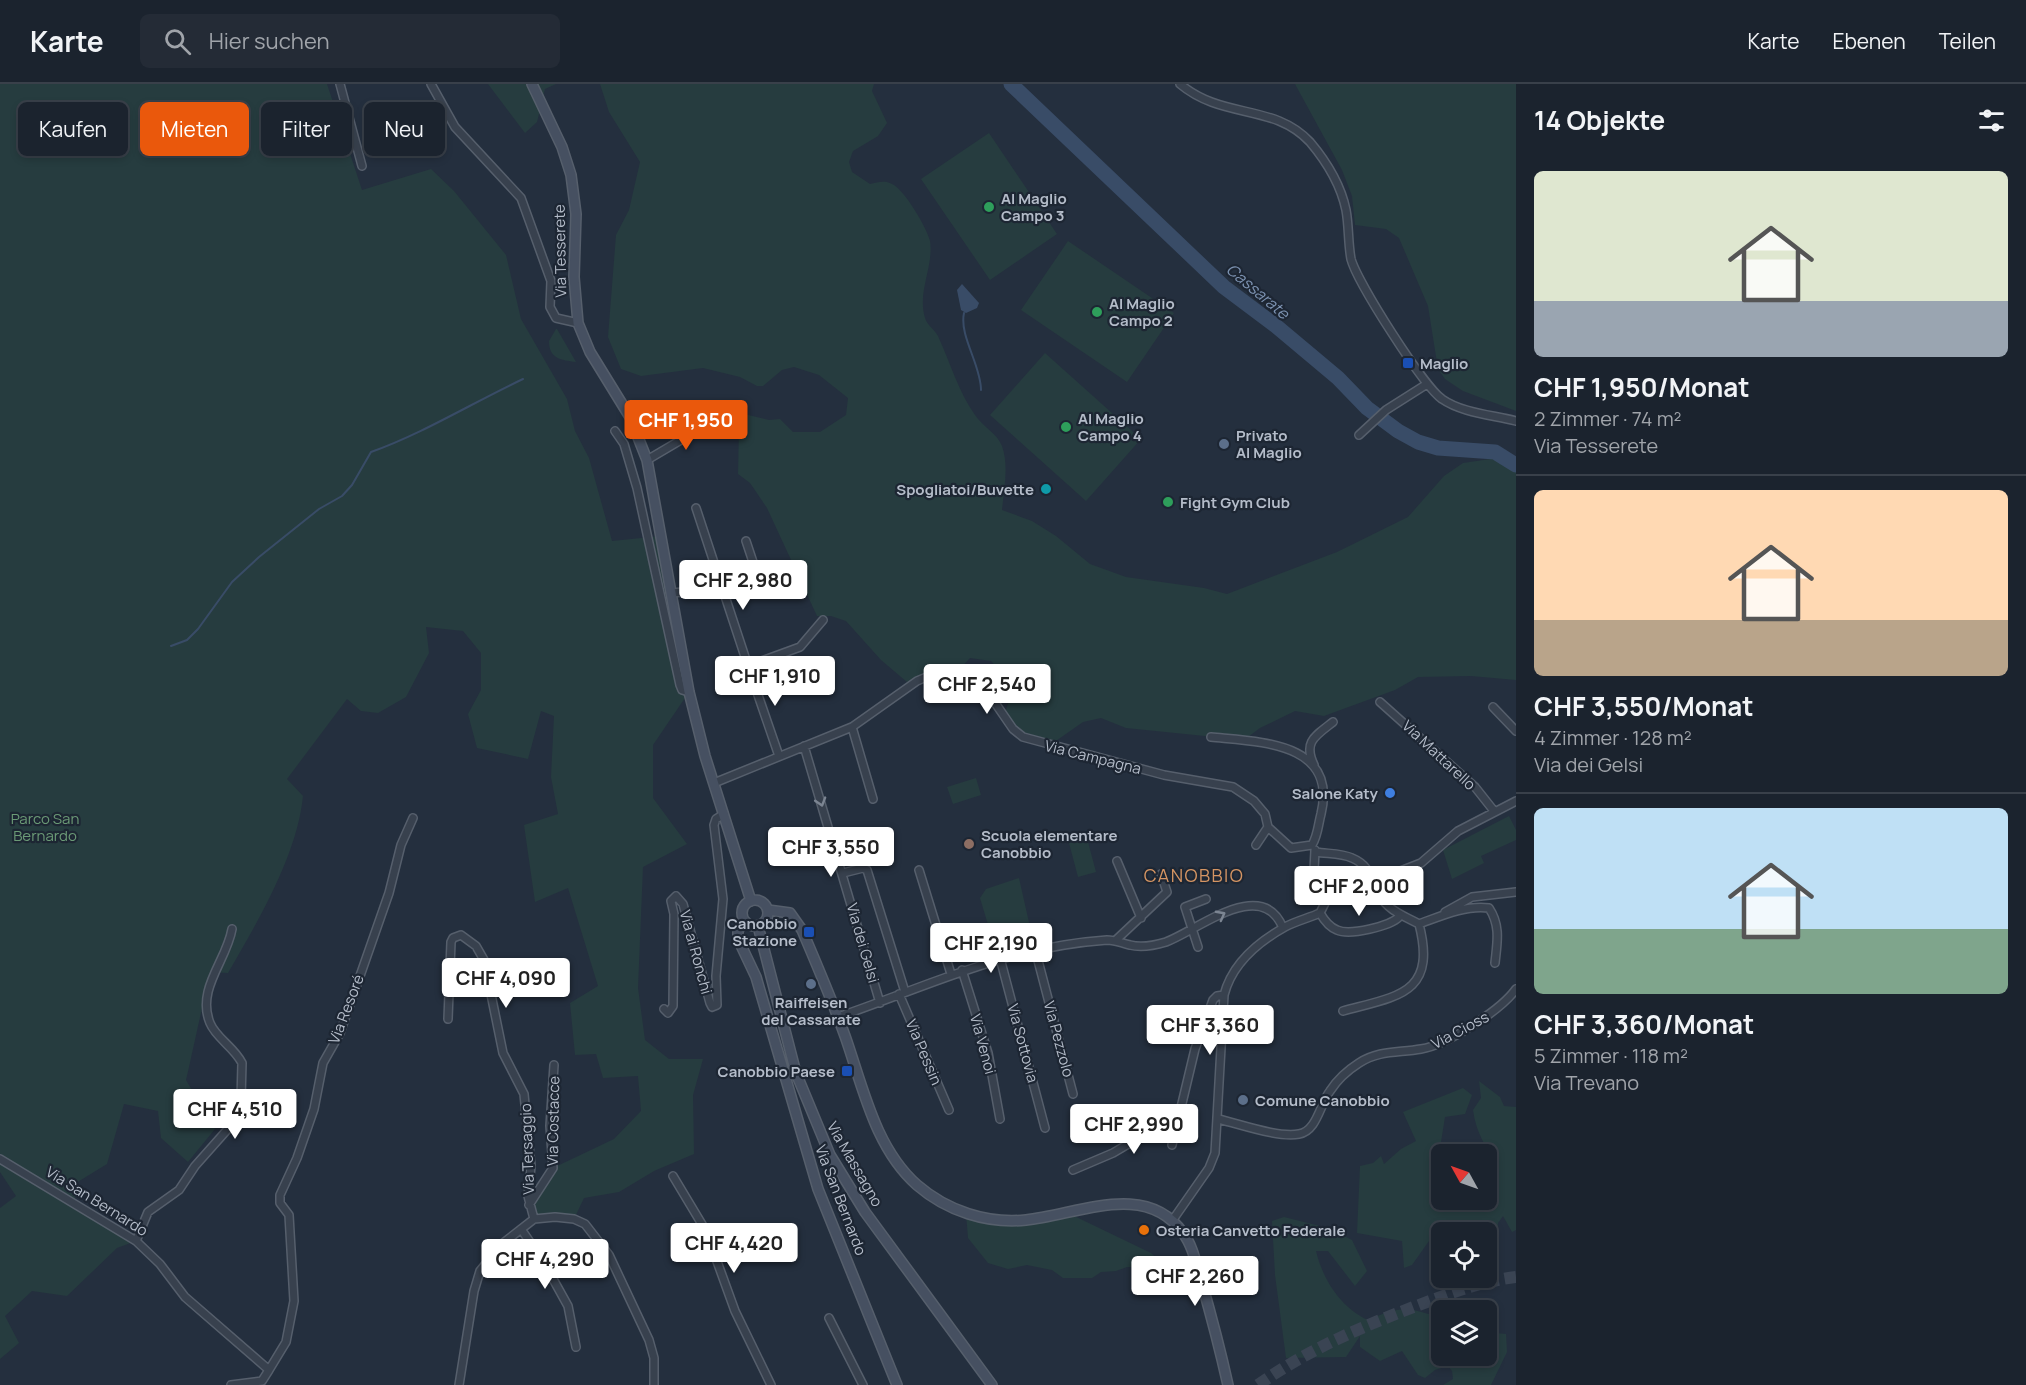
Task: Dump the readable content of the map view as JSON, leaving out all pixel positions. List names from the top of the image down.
{
  "streets": {
    "main road": ["Via Tesserete", "Via Massagno", "Via San Bernardo"],
    "street": [
      "Via Mattarello",
      "Via Campagna",
      "Via dei Gelsi",
      "Via ai Ronchi",
      "Via Resoré",
      "Via Cioss",
      "Via Pezzolo",
      "Via Sottovia",
      "Via Venoi",
      "Via Pessin",
      "Via Costacce",
      "Via Tersaggio"
    ]
  },
  "crossings": [
    ["Via Tesserete", "Via Campagna"],
    ["Via Tesserete", "Via ai Ronchi"],
    ["Via Tesserete", "Via Massagno"],
    ["Via Tesserete", "Via San Bernardo"],
    ["Via Campagna", "Via dei Gelsi"],
    ["Via dei Gelsi", "Via Pessin"],
    ["Via Resoré", "Via San Bernardo"],
    ["Via Costacce", "Via Tersaggio"],
    ["Via Massagno", "Via San Bernardo"]
  ],
  "districts": ["CANOBBIO"],
  "water": ["Cassarate"],
  "parks": ["Parco San Bernardo"],
  "places": {
    "other": [
      "Al Maglio Campo 3",
      "Al Maglio Campo 2",
      "Al Maglio Campo 4",
      "Privato Al Maglio",
      "Spogliatoi/Buvette",
      "Fight Gym Club",
      "Salone Katy",
      "Scuola elementare Canobbio",
      "Raiffeisen del Cassarate",
      "Comune Canobbio",
      "Osteria Canvetto Federale"
    ],
    "transit": ["Maglio", "Canobbio Stazione", "Canobbio Paese"]
  },
  "north": "top left",
  "page": {
    "header": "Karte",
    "search": "Hier suchen",
    "nav": ["Karte", "Ebenen", "Teilen"],
    "heading": "14 Objekte",
    "chip": [
      "Kaufen",
      "Mieten",
      "Filter",
      "Neu"
    ],
    "list": [
      {
        "name": "CHF 1,950/Monat",
        "note": "2 Zimmer · 74 m² · Via Tesserete"
      },
      {
        "name": "CHF 3,550/Monat",
        "note": "4 Zimmer · 128 m² · Via dei Gelsi"
      },
      {
        "name": "CHF 3,360/Monat",
        "note": "5 Zimmer · 118 m² · Via Trevano"
      }
    ],
    "price": [
      "CHF 1,950",
      "CHF 2,980",
      "CHF 1,910",
      "CHF 2,540",
      "CHF 3,550",
      "CHF 2,000",
      "CHF 2,190",
      "CHF 4,090",
      "CHF 3,360",
      "CHF 4,510",
      "CHF 2,990",
      "CHF 4,420",
      "CHF 4,290",
      "CHF 2,260"
    ]
  }
}
